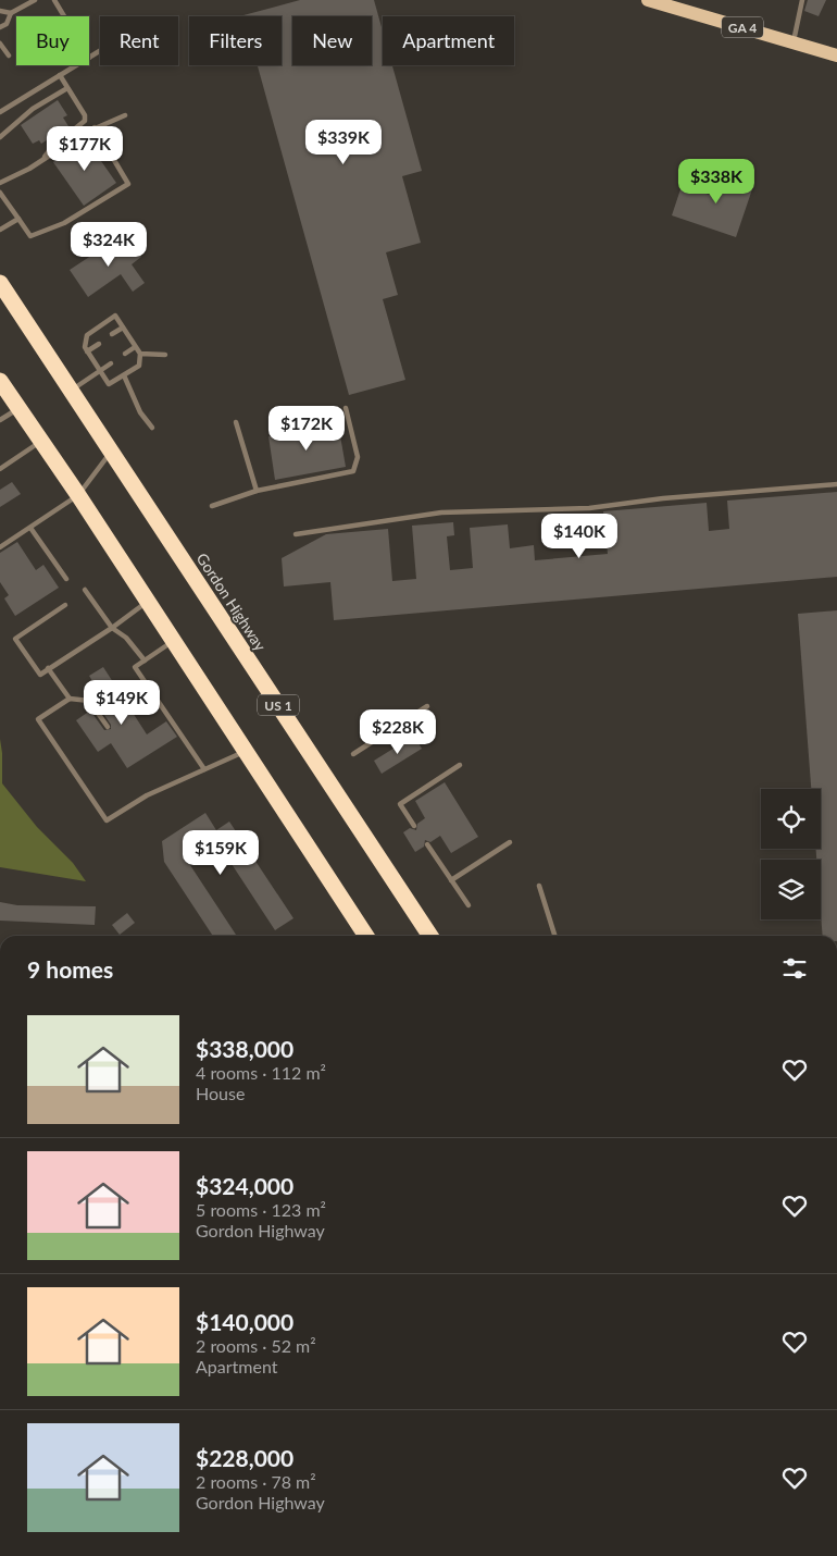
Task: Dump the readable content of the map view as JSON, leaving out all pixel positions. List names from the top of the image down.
{
  "streets": {
    "highway": ["Gordon Highway", "US 1"],
    "main road": ["GA 4"]
  },
  "page": {
    "chip": [
      "Buy",
      "Rent",
      "Filters",
      "New",
      "Apartment"
    ],
    "price": [
      "$339K",
      "$177K",
      "$338K",
      "$324K",
      "$172K",
      "$140K",
      "$149K",
      "$228K",
      "$159K"
    ],
    "heading": "9 homes",
    "list": [
      {
        "name": "$338,000",
        "note": "4 rooms · 112 m² · House"
      },
      {
        "name": "$324,000",
        "note": "5 rooms · 123 m² · Gordon Highway"
      },
      {
        "name": "$140,000",
        "note": "2 rooms · 52 m² · Apartment"
      },
      {
        "name": "$228,000",
        "note": "2 rooms · 78 m² · Gordon Highway"
      }
    ]
  }
}
